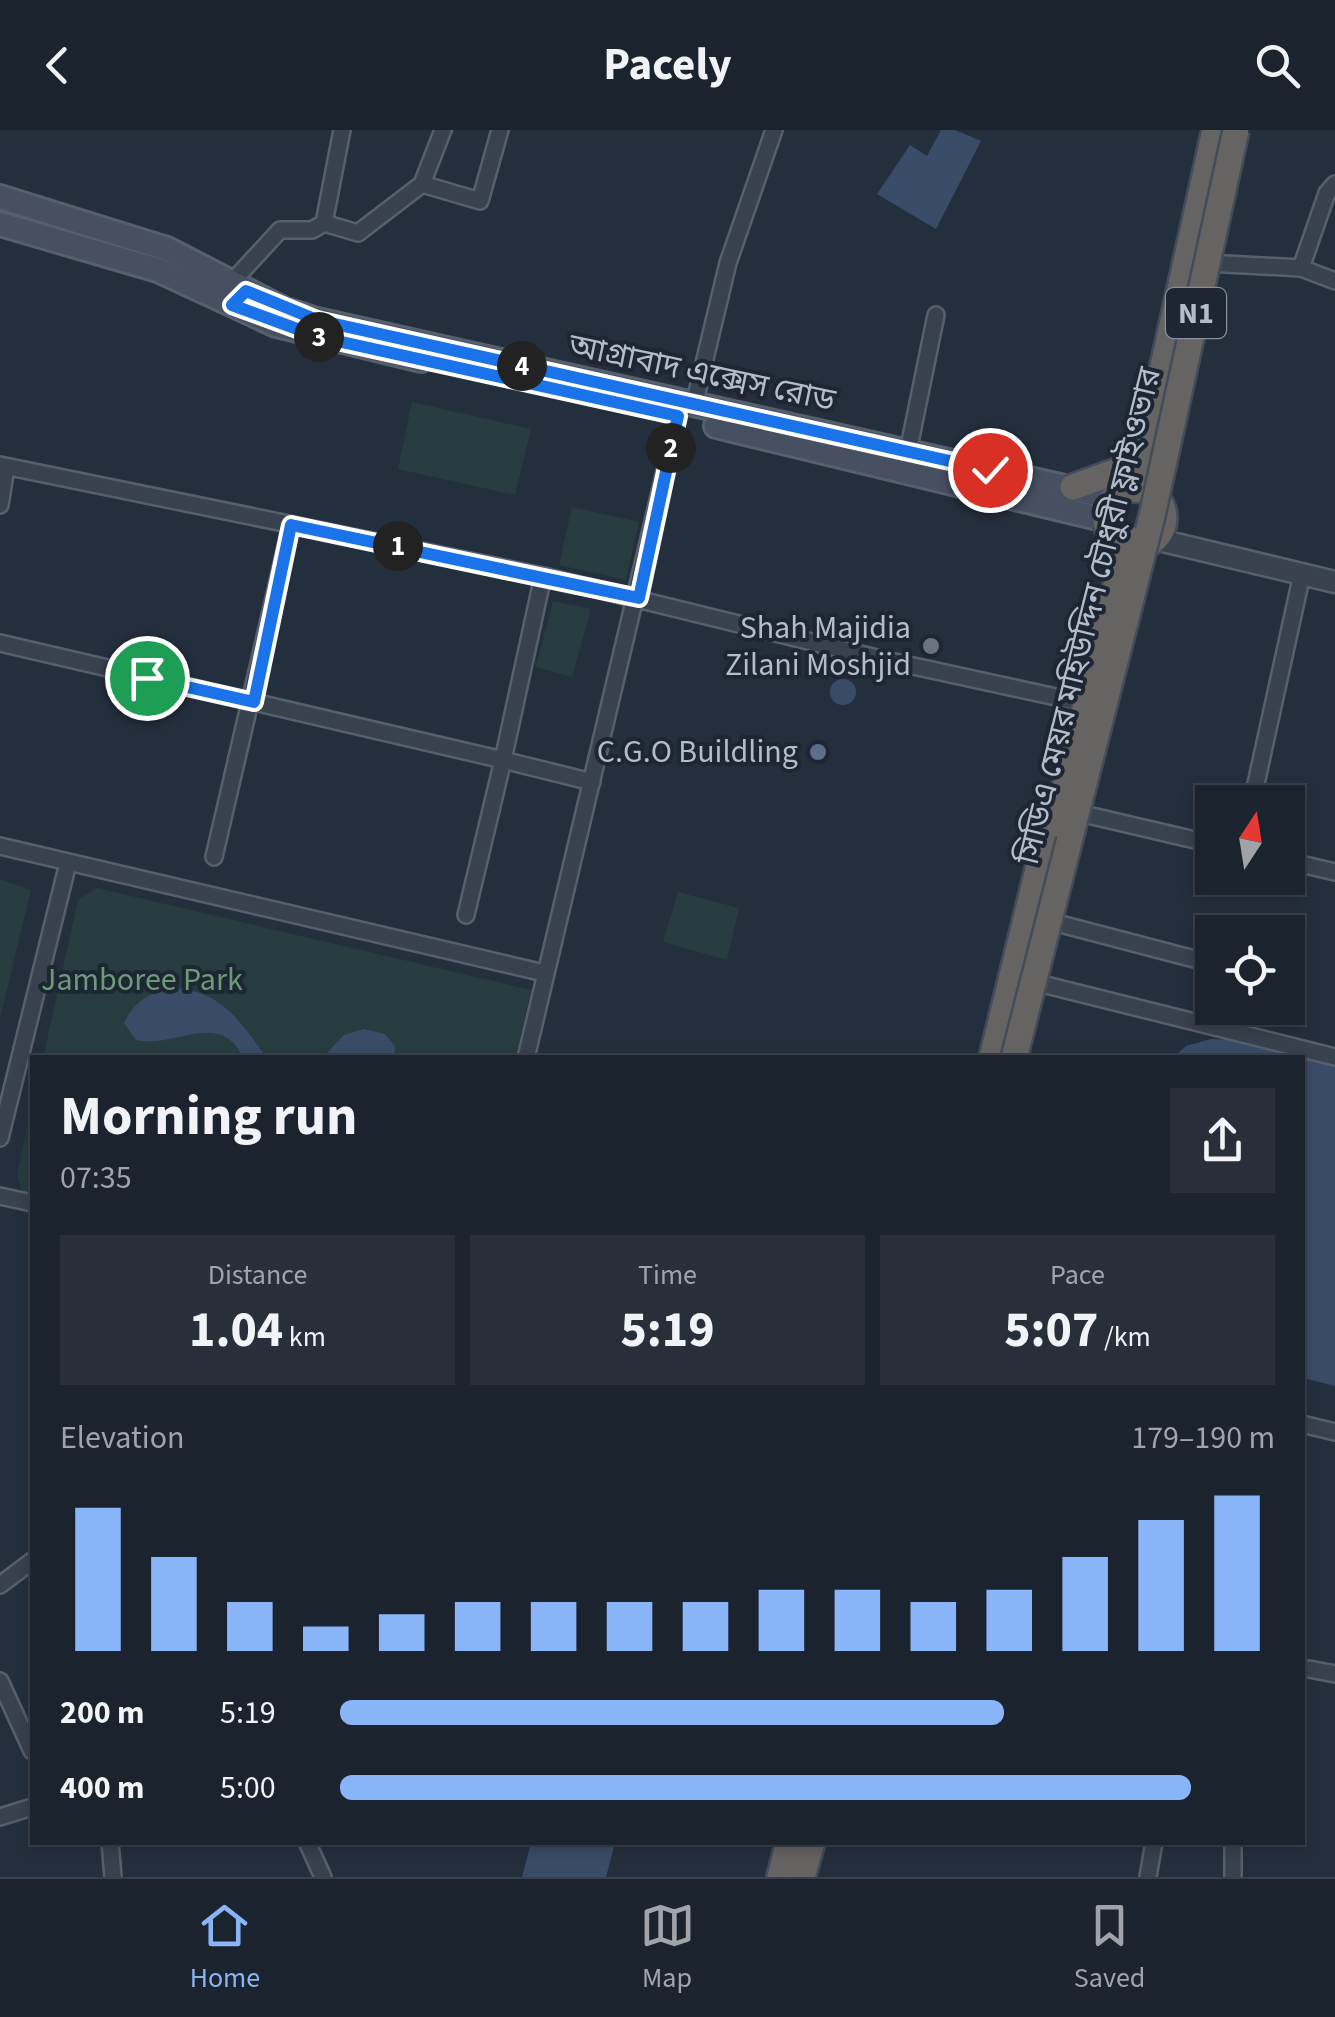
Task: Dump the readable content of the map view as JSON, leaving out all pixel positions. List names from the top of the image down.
{
  "streets": {
    "highway": ["N1", "সিডিএ মেয়র মহিউদ্দিন চৌধুরী ফ্লাইওভার"],
    "main road": ["আগ্রাবাদ এক্সেস রোড"]
  },
  "crossings": [
    ["N1", "আগ্রাবাদ এক্সেস রোড"],
    ["N1", "সিডিএ মেয়র মহিউদ্দিন চৌধুরী ফ্লাইওভার"]
  ],
  "parks": ["Jamboree Park"],
  "places": ["Shah Majidia Zilani Moshjid", "C.G.O Buildling"],
  "north": "top",
  "page": {
    "header": "Pacely",
    "pins": [
      "3",
      "4",
      "2",
      "1"
    ],
    "heading": ["Morning run", "07:35"],
    "stats": [
      ["Distance", "1.04 km"],
      ["Time", "5:19"],
      ["Pace", "5:07 /km"]
    ],
    "chart": ["Elevation", "179–190 m"],
    "list": [
      {
        "name": "200 m",
        "note": "5:19"
      },
      {
        "name": "400 m",
        "note": "5:00"
      }
    ],
    "tabs": ["Home", "Map", "Saved"]
  }
}
